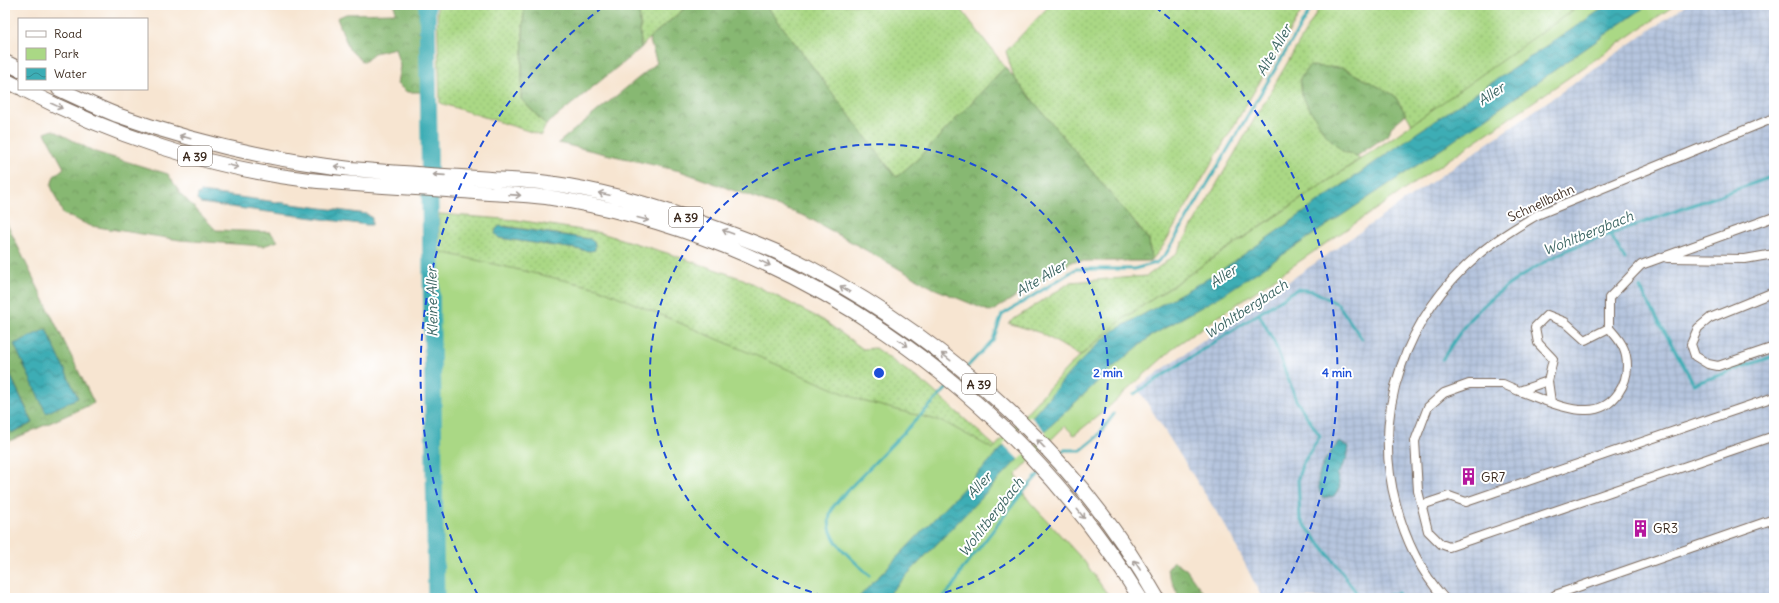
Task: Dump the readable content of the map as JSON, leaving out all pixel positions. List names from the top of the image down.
{
  "streets": {
    "highway": ["A 39"],
    "street": ["Schnellbahn"]
  },
  "water": [
    "Alte Aller",
    "Aller",
    "Wohltbergbach",
    "Kleine Aller"
  ],
  "places": {
    "building": ["GR7", "GR3"]
  },
  "legend": ["Road", "Park", "Water"],
  "rings": ["2 min", "4 min"]
}
